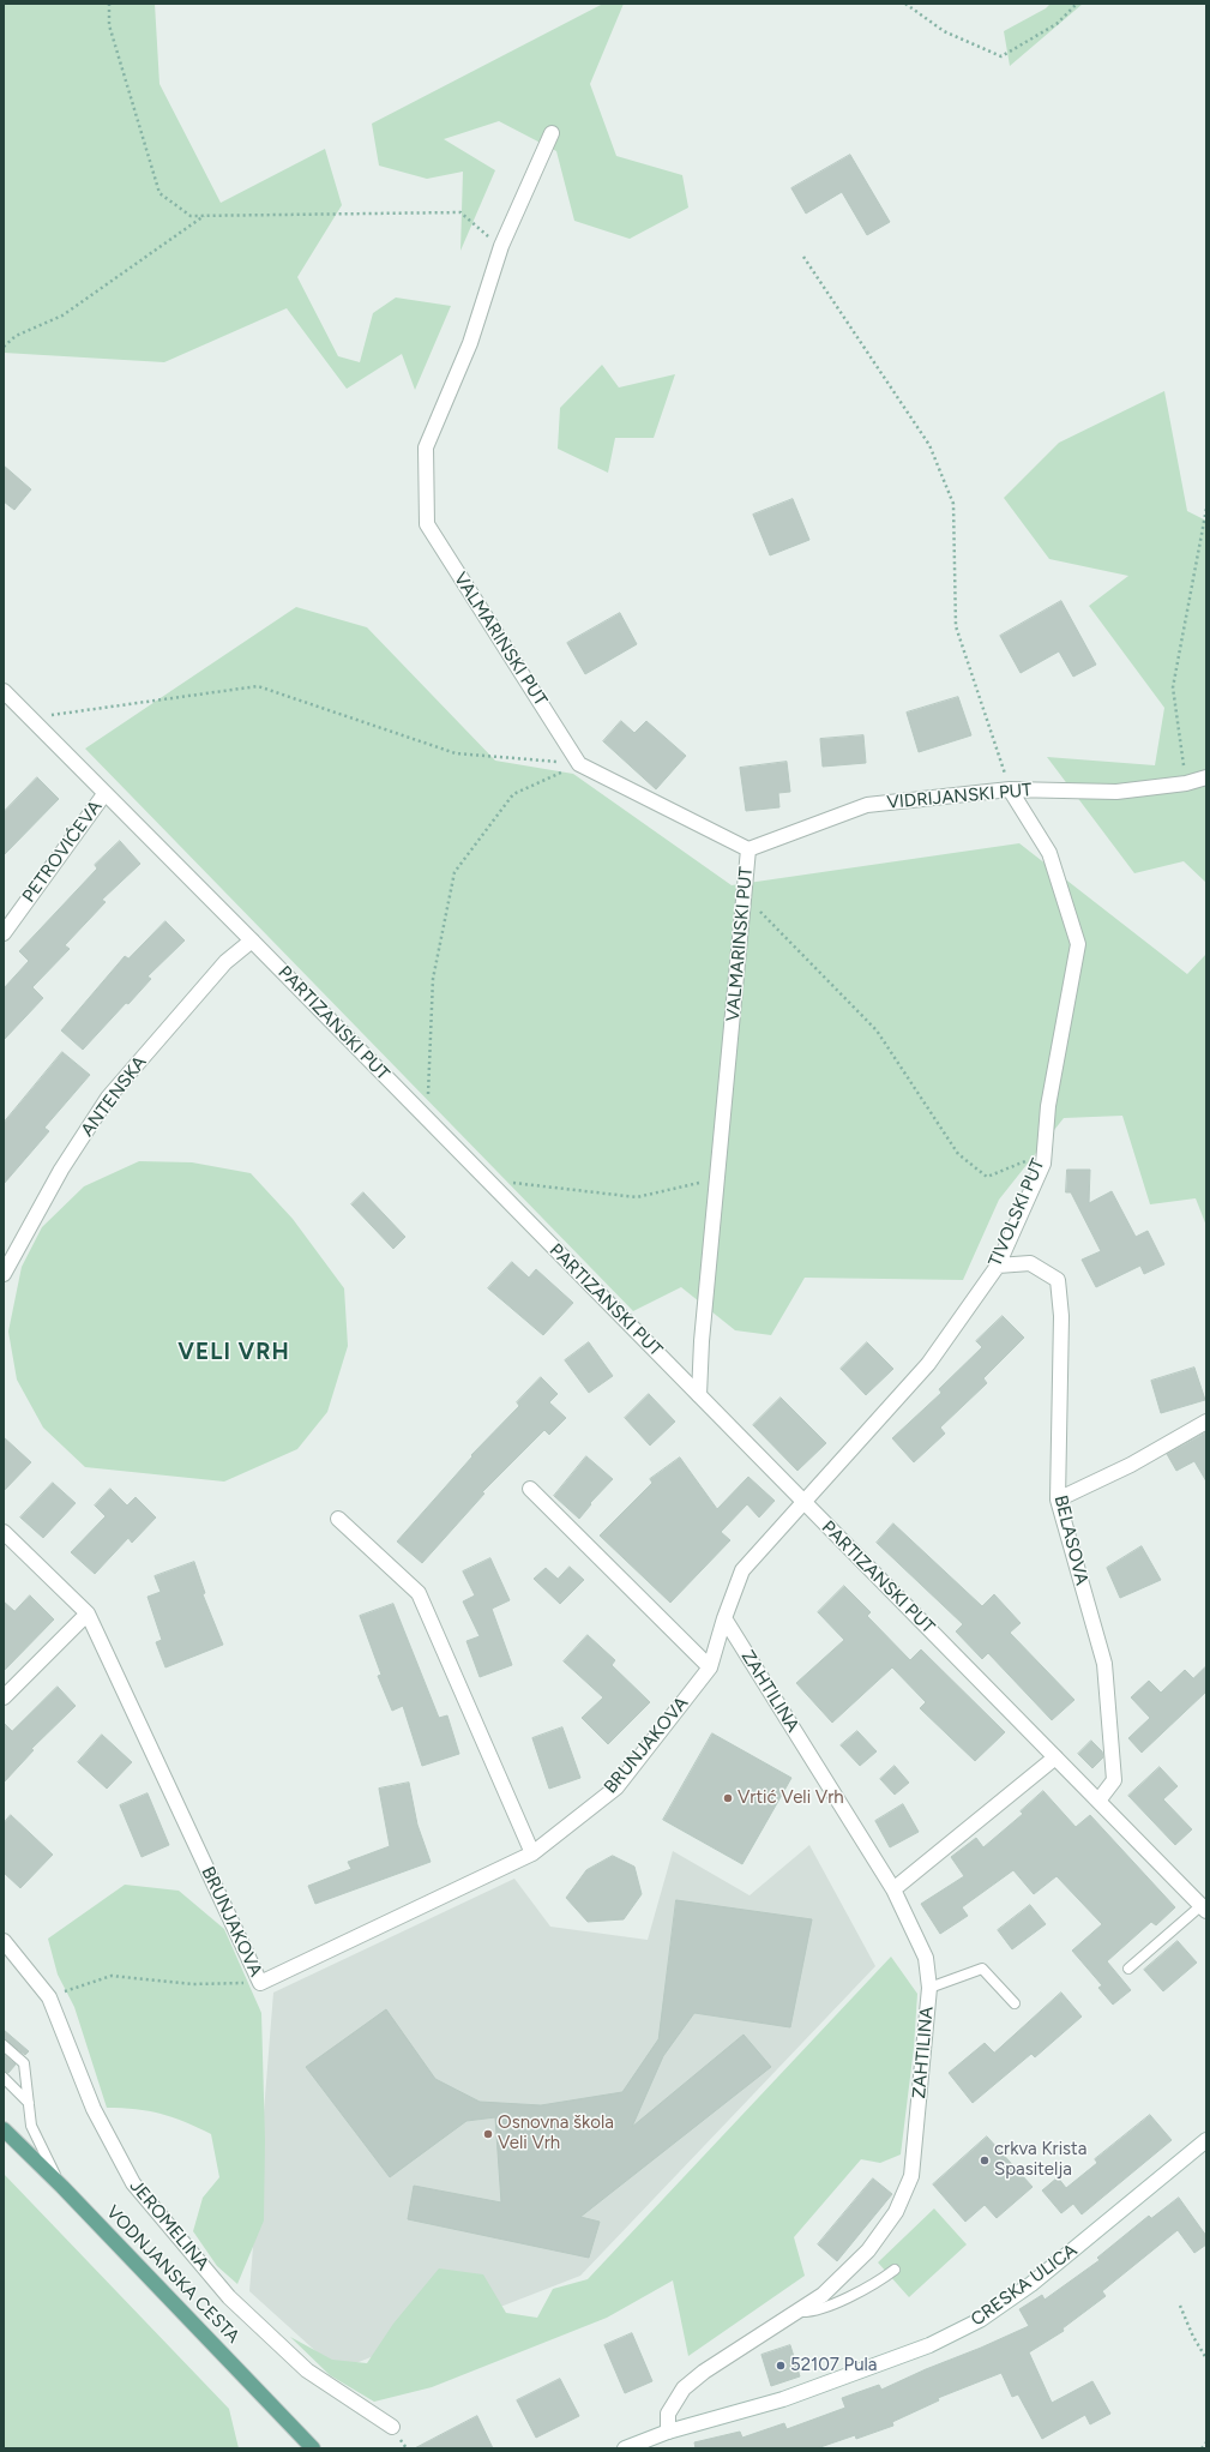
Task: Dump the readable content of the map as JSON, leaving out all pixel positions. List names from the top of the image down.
{
  "streets": {
    "main road": ["VODNJANSKA CESTA"],
    "street": [
      "VALMARINSKI PUT",
      "VIDRIJANSKI PUT",
      "PETROVIĆEVA",
      "PARTIZANSKI PUT",
      "ANTENSKA",
      "TIVOLSKI PUT",
      "BELASOVA",
      "ZAHTILINA",
      "BRUNJAKOVA",
      "JEROMELINA",
      "CRESKA ULICA"
    ]
  },
  "crossings": [
    ["VALMARINSKI PUT", "VIDRIJANSKI PUT"],
    ["VALMARINSKI PUT", "PARTIZANSKI PUT"],
    ["VIDRIJANSKI PUT", "TIVOLSKI PUT"],
    ["PETROVIĆEVA", "PARTIZANSKI PUT"],
    ["PARTIZANSKI PUT", "ANTENSKA"],
    ["PARTIZANSKI PUT", "TIVOLSKI PUT"],
    ["PARTIZANSKI PUT", "BELASOVA"],
    ["PARTIZANSKI PUT", "BRUNJAKOVA"],
    ["TIVOLSKI PUT", "BELASOVA"],
    ["TIVOLSKI PUT", "BRUNJAKOVA"],
    ["ZAHTILINA", "BRUNJAKOVA"],
    ["ZAHTILINA", "CRESKA ULICA"]
  ],
  "districts": ["VELI VRH"],
  "places": [
    "Vrtić Veli Vrh",
    "Osnovna škola Veli Vrh",
    "crkva Krista Spasitelja",
    "52107 Pula"
  ]
}
